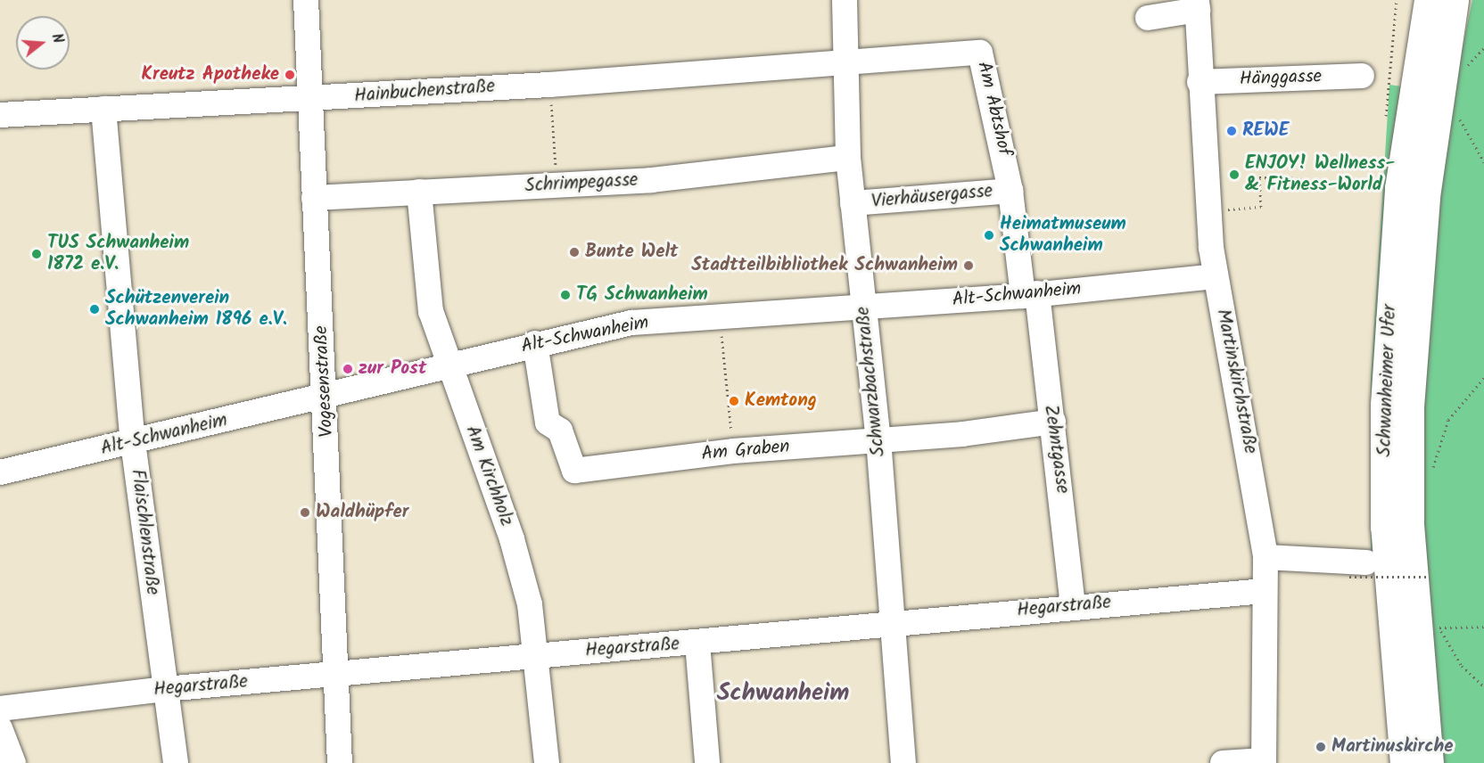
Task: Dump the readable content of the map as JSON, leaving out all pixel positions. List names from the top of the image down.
{
  "streets": {
    "main road": ["Schwanheimer Ufer"],
    "street": [
      "Hänggasse",
      "Hainbuchenstraße",
      "Am Abtshof",
      "Schrimpegasse",
      "Vierhäusergasse",
      "Alt-Schwanheim",
      "Vogesenstraße",
      "Schwarzbachstraße",
      "Martinskirchstraße",
      "Zehntgasse",
      "Am Graben",
      "Am Kirchholz",
      "Flaischlenstraße",
      "Hegarstraße"
    ]
  },
  "crossings": [
    ["Hänggasse", "Martinskirchstraße"],
    ["Hainbuchenstraße", "Am Abtshof"],
    ["Hainbuchenstraße", "Vogesenstraße"],
    ["Hainbuchenstraße", "Schwarzbachstraße"],
    ["Hainbuchenstraße", "Flaischlenstraße"],
    ["Am Abtshof", "Vierhäusergasse"],
    ["Am Abtshof", "Alt-Schwanheim"],
    ["Am Abtshof", "Schwarzbachstraße"],
    ["Am Abtshof", "Zehntgasse"],
    ["Schrimpegasse", "Vogesenstraße"],
    ["Schrimpegasse", "Schwarzbachstraße"],
    ["Schrimpegasse", "Am Kirchholz"],
    ["Vierhäusergasse", "Schwarzbachstraße"],
    ["Alt-Schwanheim", "Vogesenstraße"],
    ["Alt-Schwanheim", "Schwarzbachstraße"],
    ["Alt-Schwanheim", "Martinskirchstraße"],
    ["Alt-Schwanheim", "Zehntgasse"],
    ["Alt-Schwanheim", "Am Graben"],
    ["Alt-Schwanheim", "Am Kirchholz"],
    ["Alt-Schwanheim", "Flaischlenstraße"],
    ["Vogesenstraße", "Hegarstraße"],
    ["Schwarzbachstraße", "Am Graben"],
    ["Schwarzbachstraße", "Hegarstraße"],
    ["Martinskirchstraße", "Hegarstraße"],
    ["Zehntgasse", "Am Graben"],
    ["Zehntgasse", "Hegarstraße"],
    ["Am Kirchholz", "Hegarstraße"],
    ["Flaischlenstraße", "Hegarstraße"]
  ],
  "districts": ["Schwanheim"],
  "places": [
    "Kreutz Apotheke",
    "REWE",
    "ENJOY! Wellness- & Fitness-World",
    "Heimatmuseum Schwanheim",
    "Bunte Welt",
    "TUS Schwanheim 1872 e.V.",
    "Stadtteilbibliothek Schwanheim",
    "TG Schwanheim",
    "Schützenverein Schwanheim 1896 e.V.",
    "zur Post",
    "Kemtong",
    "Waldhüpfer",
    "Martinuskirche"
  ],
  "north": "right"
}
